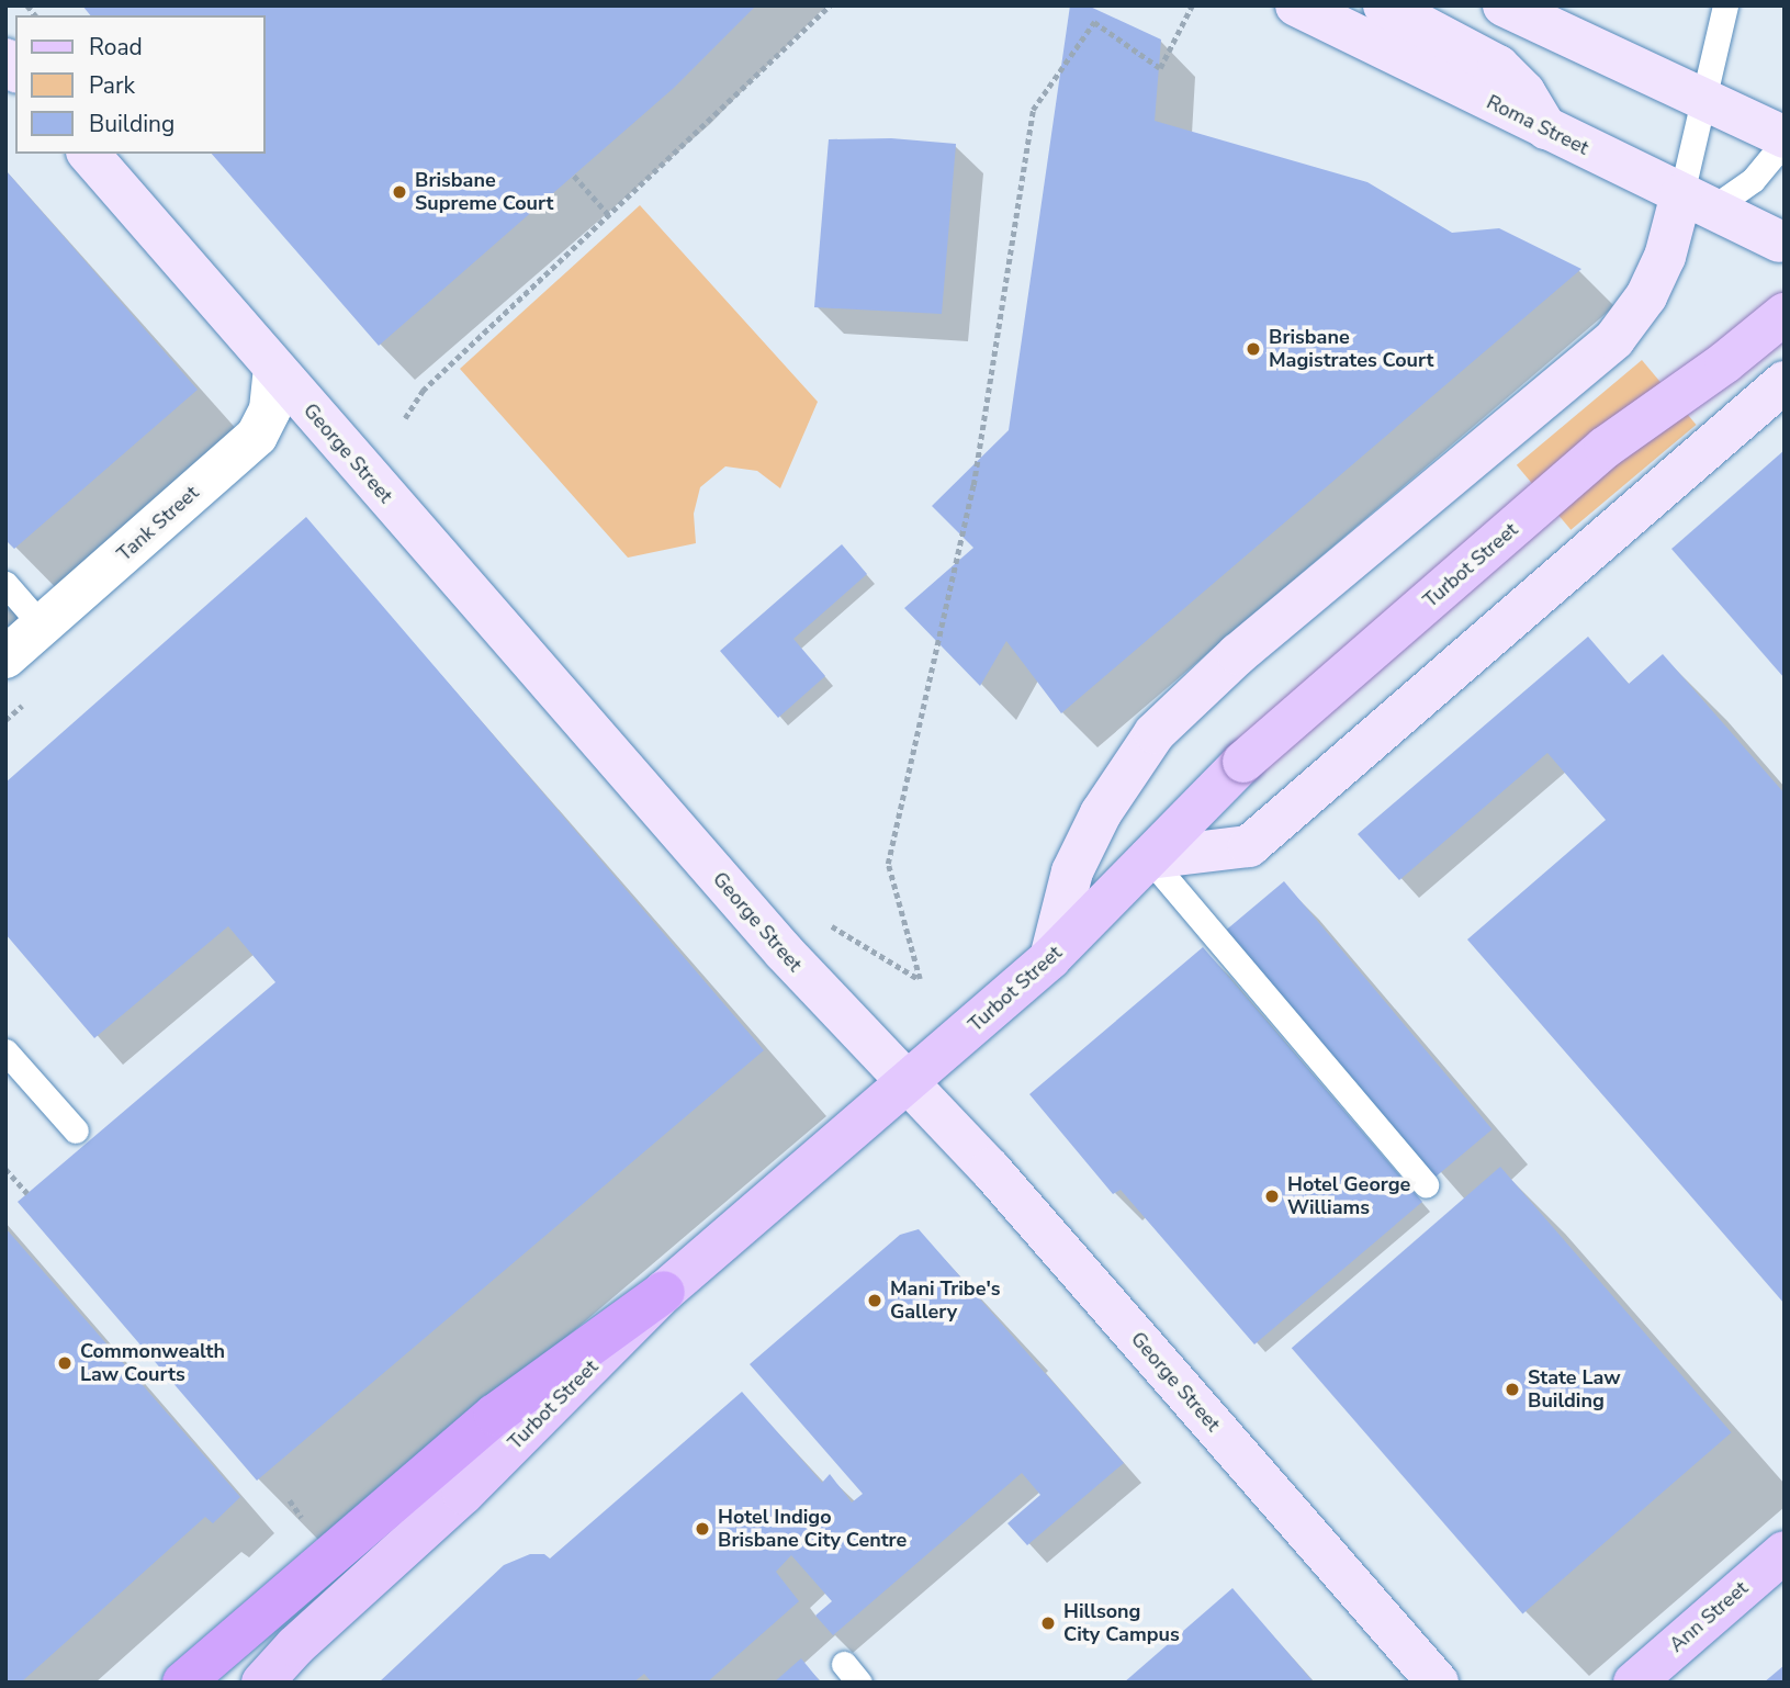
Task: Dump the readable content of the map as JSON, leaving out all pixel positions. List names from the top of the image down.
{
  "streets": {
    "main road": [
      "Roma Street",
      "George Street",
      "Turbot Street",
      "Ann Street"
    ],
    "street": ["Tank Street"]
  },
  "crossings": [
    ["George Street", "Tank Street"],
    ["George Street", "Turbot Street"]
  ],
  "places": [
    "Brisbane Supreme Court",
    "Brisbane Magistrates Court",
    "Hotel George Williams",
    "Mani Tribe's Gallery",
    "Commonwealth Law Courts",
    "State Law Building",
    "Hotel Indigo Brisbane City Centre",
    "Hillsong City Campus"
  ],
  "legend": ["Road", "Park", "Building"]
}
